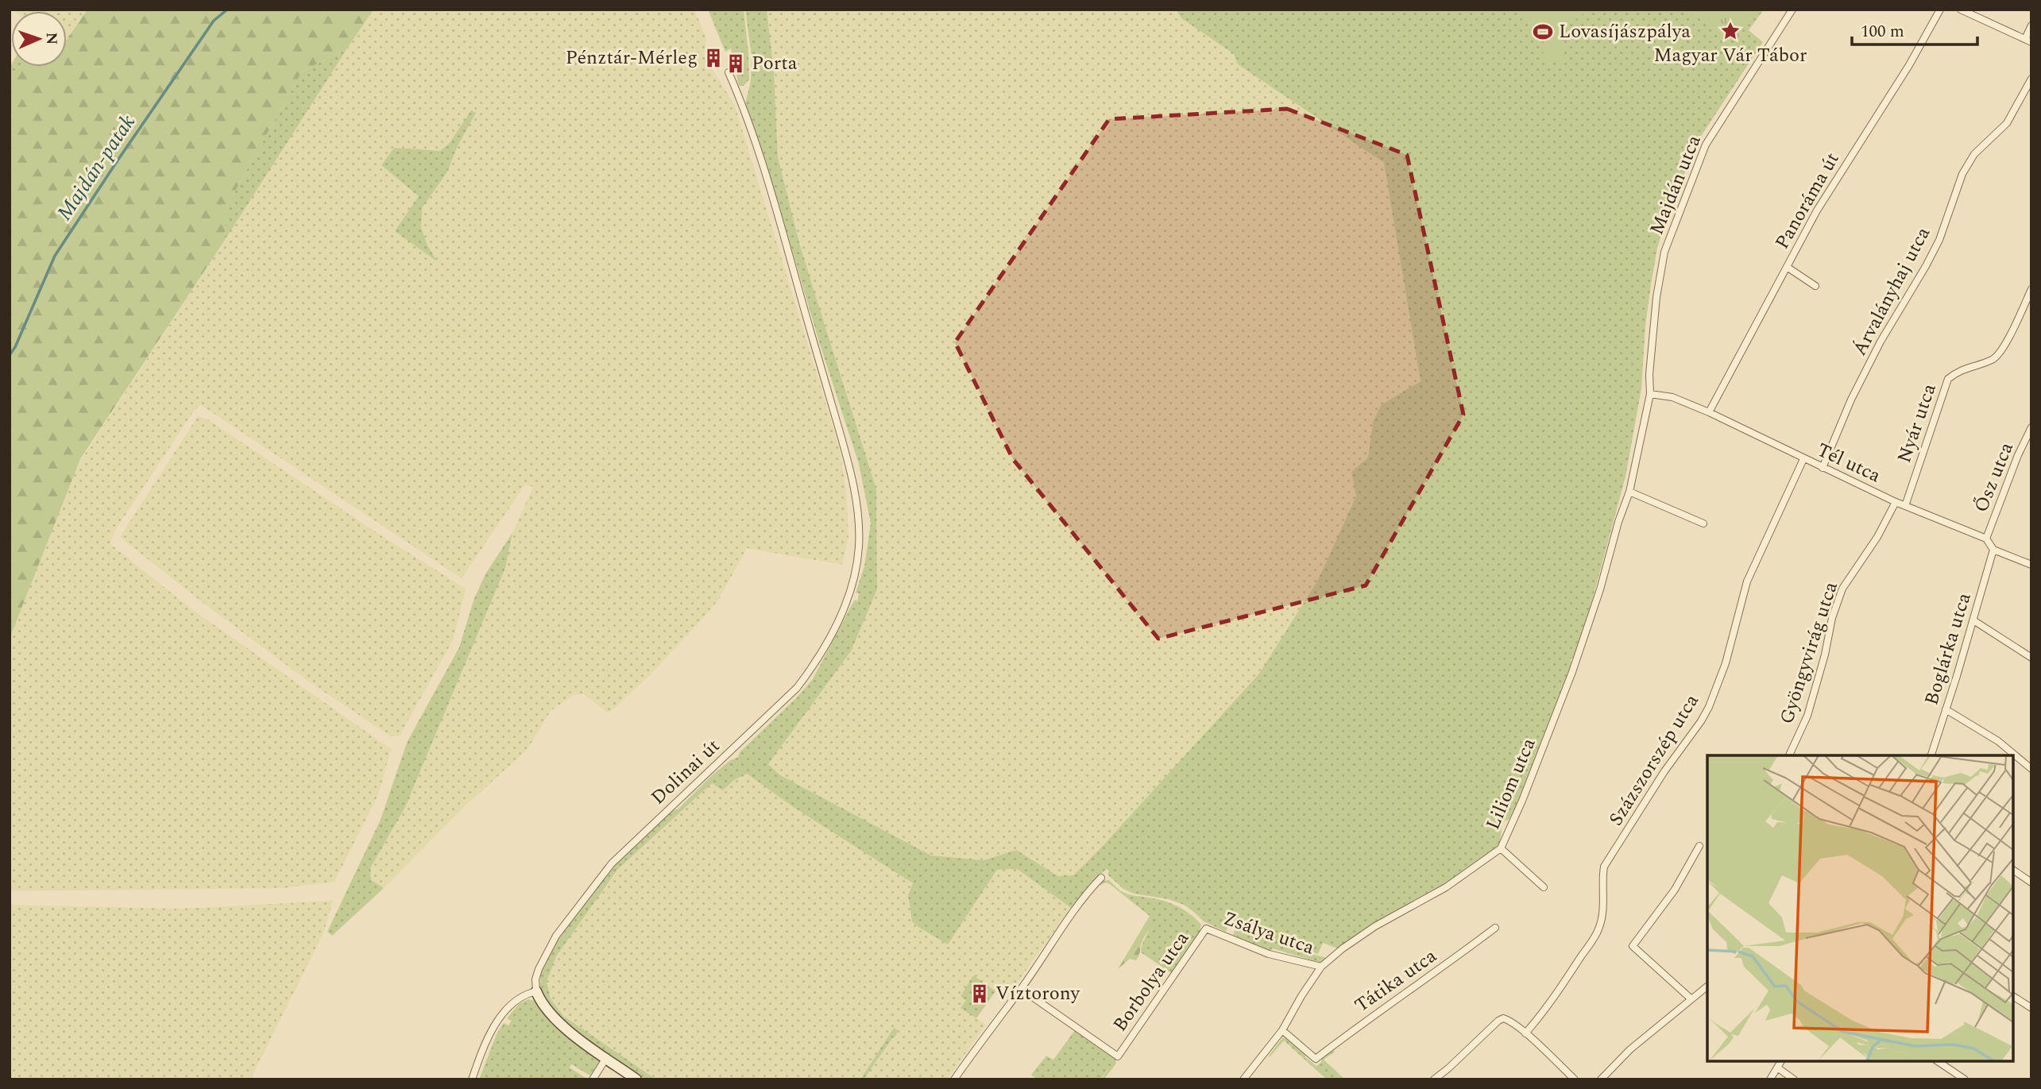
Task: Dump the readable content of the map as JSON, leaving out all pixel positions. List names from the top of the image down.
{
  "streets": {
    "street": [
      "Majdán utca",
      "Panoráma út",
      "Árvalányhaj utca",
      "Nyár utca",
      "Tél utca",
      "Ősz utca",
      "Boglárka utca",
      "Gyöngyvirág utca",
      "Százszorszép utca",
      "Dolinai út",
      "Liliom utca",
      "Zsálya utca",
      "Tátika utca",
      "Borbolya utca"
    ]
  },
  "crossings": [
    ["Majdán utca", "Tél utca"],
    ["Majdán utca", "Liliom utca"],
    ["Panoráma út", "Tél utca"],
    ["Árvalányhaj utca", "Tél utca"],
    ["Nyár utca", "Tél utca"],
    ["Tél utca", "Ősz utca"],
    ["Tél utca", "Gyöngyvirág utca"],
    ["Tél utca", "Százszorszép utca"],
    ["Tél utca", "Liliom utca"],
    ["Liliom utca", "Zsálya utca"],
    ["Liliom utca", "Tátika utca"],
    ["Zsálya utca", "Borbolya utca"]
  ],
  "water": ["Majdán-patak"],
  "places": {
    "place": ["Magyar Vár Tábor"],
    "sports": ["Lovasíjászpálya"],
    "building": ["Pénztár-Mérleg", "Porta", "Víztorony"]
  },
  "scale_bar": "100 m",
  "north": "right"
}
